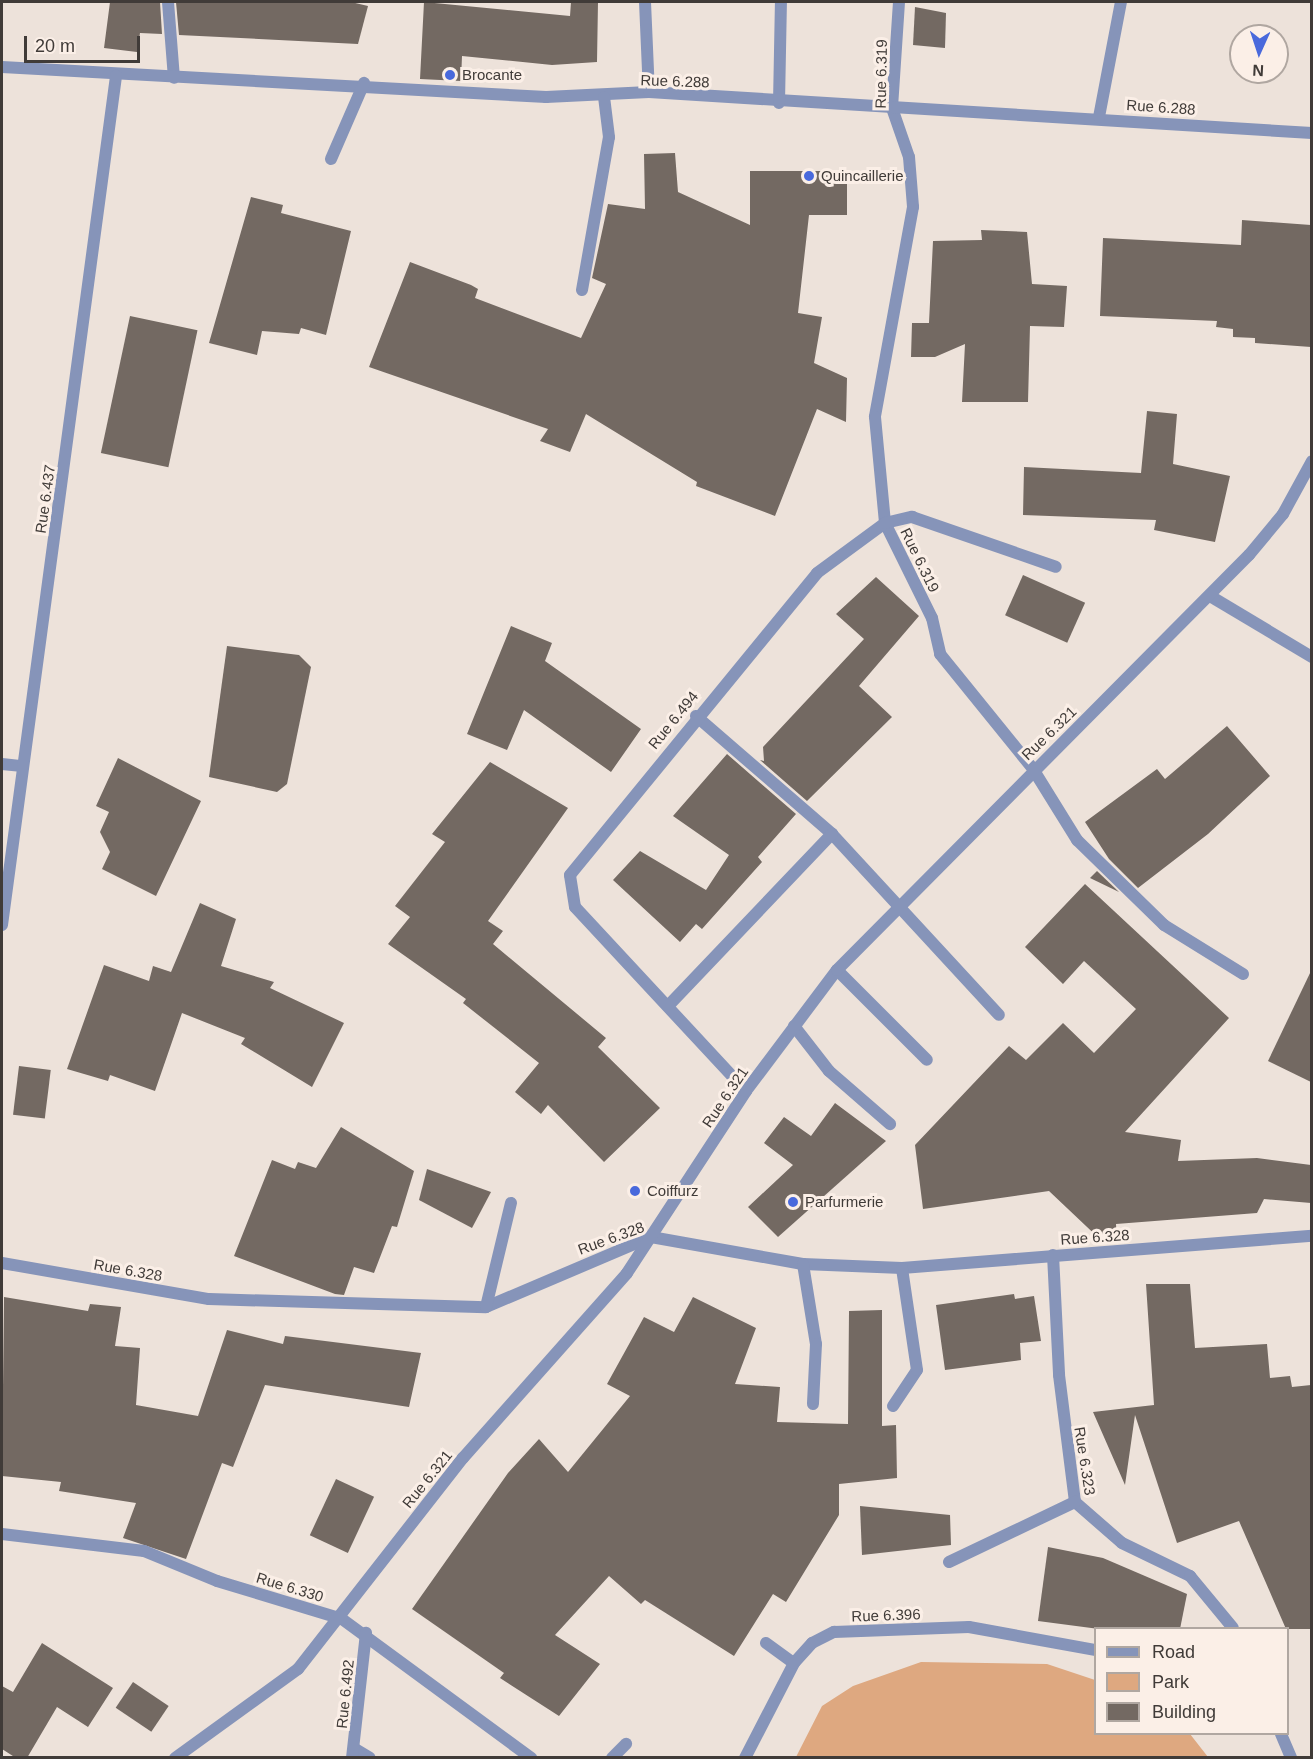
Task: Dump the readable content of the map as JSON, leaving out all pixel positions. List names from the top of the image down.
{
  "streets": {
    "street": [
      "Rue 6.319",
      "Rue 6.288",
      "Rue 6.437",
      "Rue 6.494",
      "Rue 6.321",
      "Rue 6.328",
      "Rue 6.323",
      "Rue 6.330",
      "Rue 6.396",
      "Rue 6.492"
    ]
  },
  "crossings": [
    ["Rue 6.319", "Rue 6.288"],
    ["Rue 6.319", "Rue 6.494"],
    ["Rue 6.319", "Rue 6.321"],
    ["Rue 6.288", "Rue 6.437"],
    ["Rue 6.494", "Rue 6.321"],
    ["Rue 6.321", "Rue 6.328"],
    ["Rue 6.321", "Rue 6.330"],
    ["Rue 6.328", "Rue 6.323"],
    ["Rue 6.330", "Rue 6.492"]
  ],
  "places": [
    "Brocante",
    "Quincaillerie",
    "Coiffurz",
    "Parfurmerie"
  ],
  "legend": ["Road", "Park", "Building"],
  "scale_bar": "20 m",
  "north": "bottom"
}
